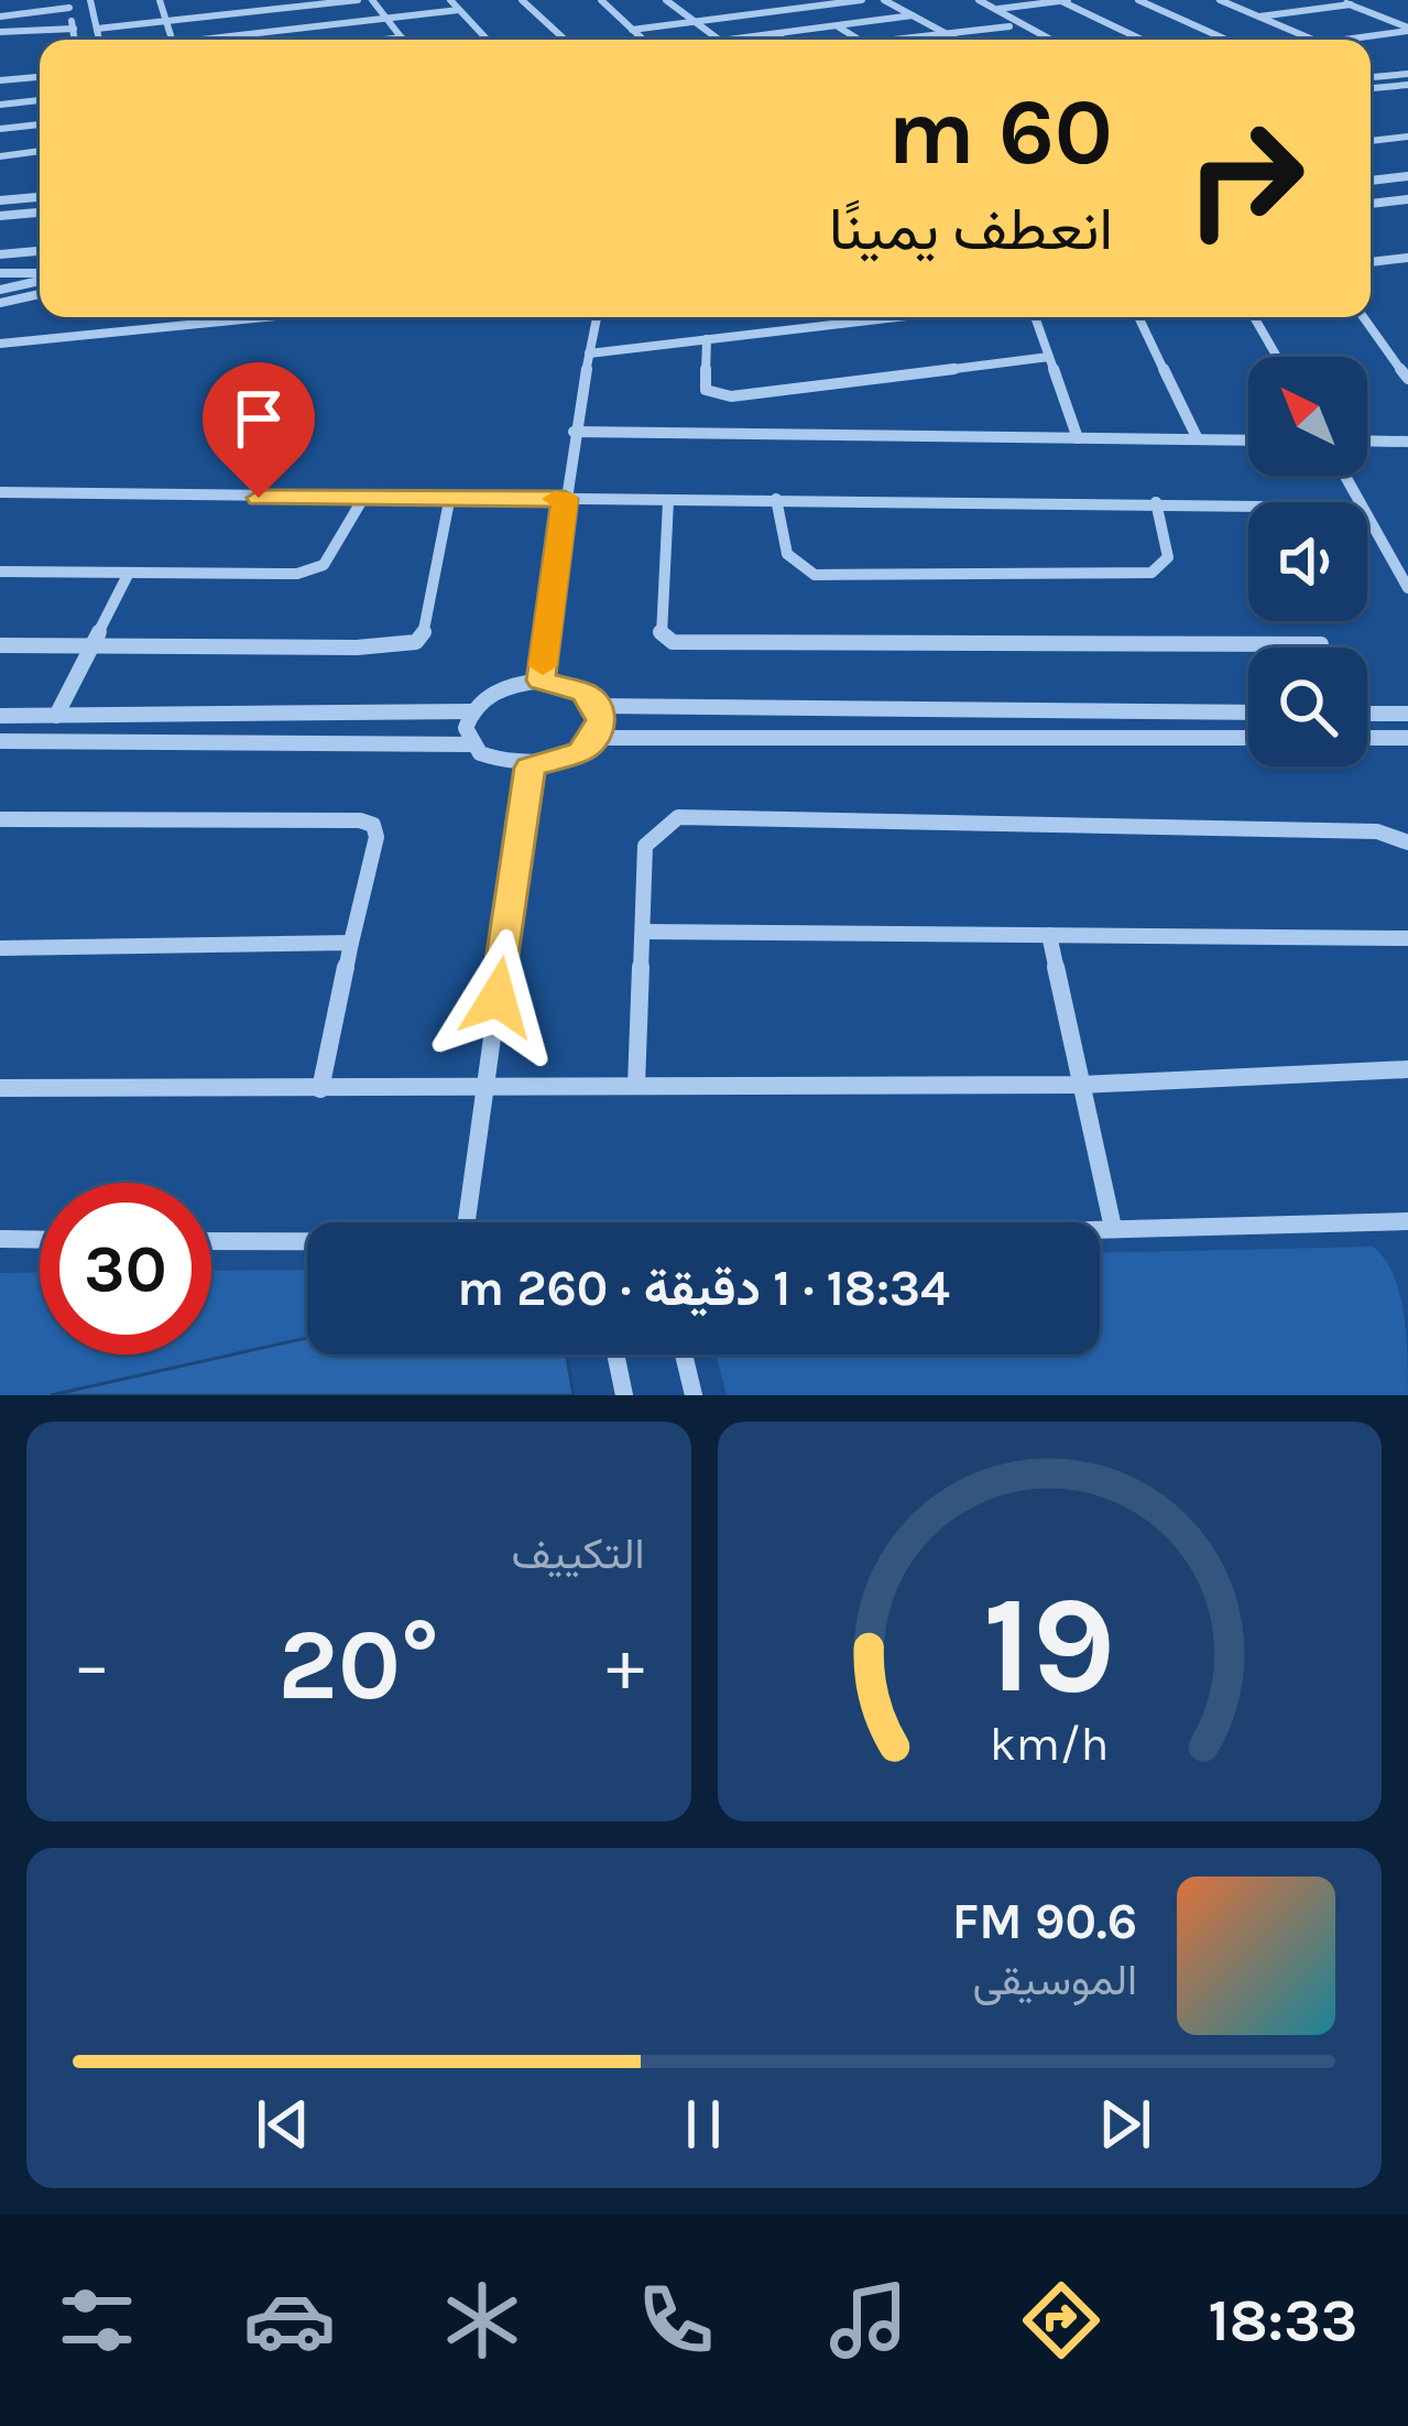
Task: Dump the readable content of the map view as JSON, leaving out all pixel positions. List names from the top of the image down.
{
  "north": "top left",
  "page": {
    "turn": ["60 m", "انعطف يمينًا"],
    "limit": "30",
    "trip": "18:34 · 1 دقيقة · 260 m",
    "tile": "التكييف",
    "heat": ["−", "20°", "+"],
    "song": ["90.6 FM", "الموسيقى"],
    "tabs": "18:33",
    "gauge": ["19", "km/h"]
  }
}
